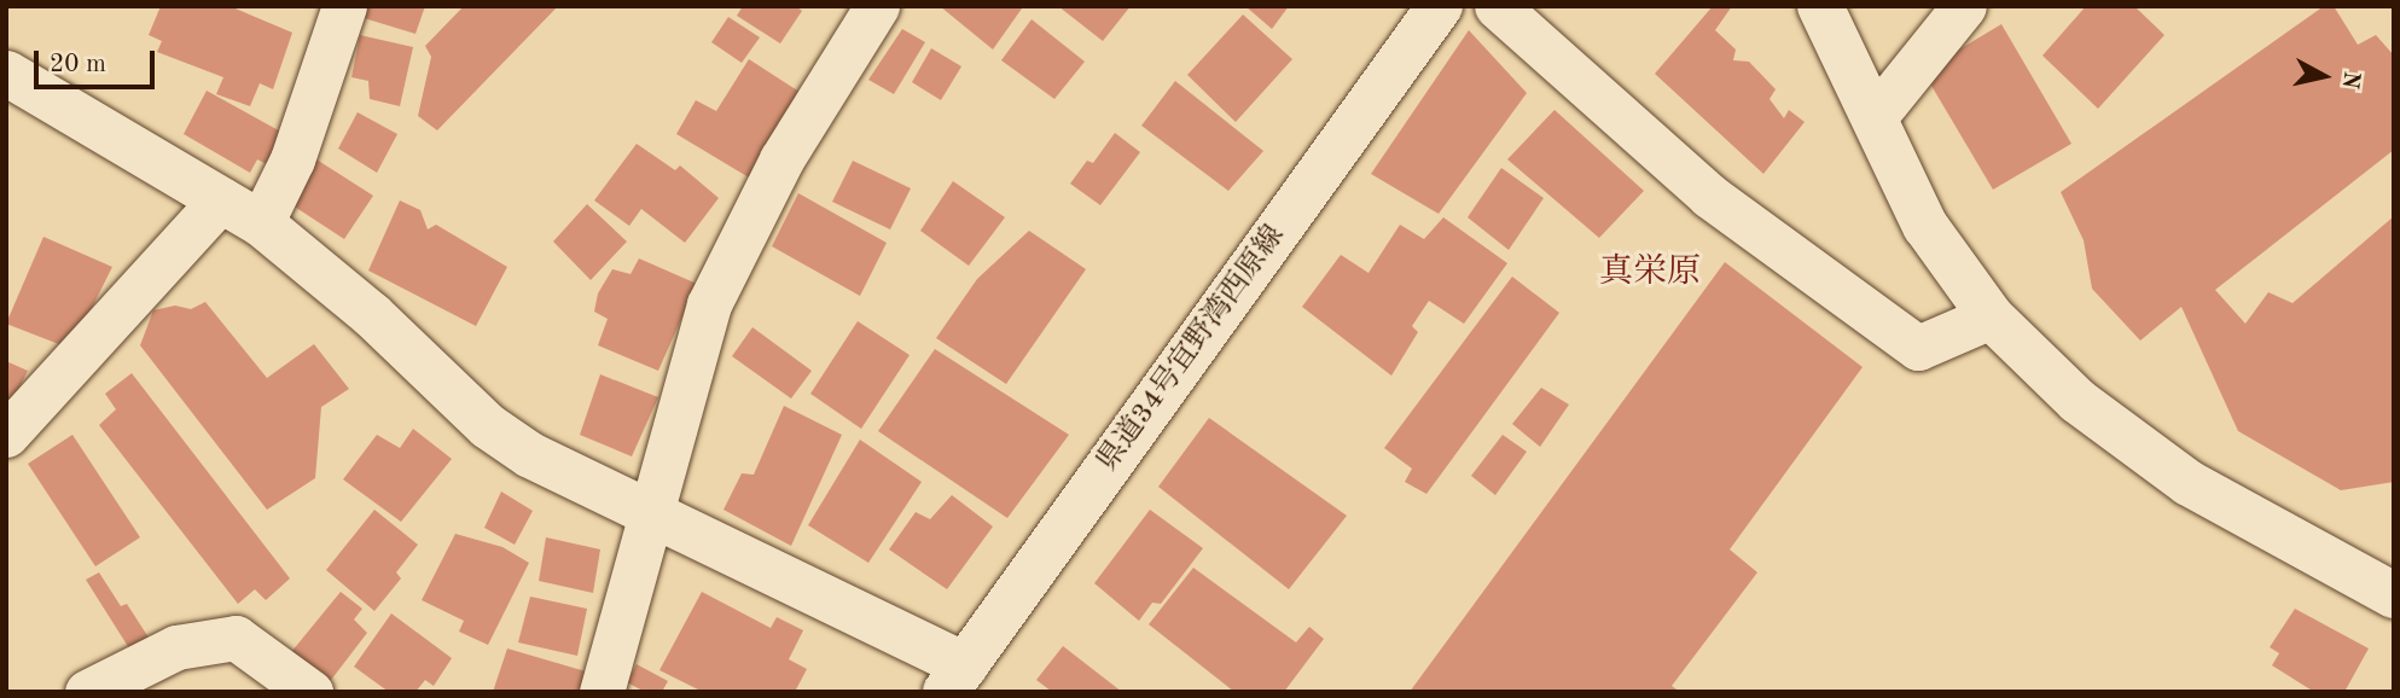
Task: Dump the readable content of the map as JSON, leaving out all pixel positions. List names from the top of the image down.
{
  "streets": {
    "street": ["県道34号宜野湾西原線"]
  },
  "districts": ["真栄原"],
  "scale_bar": "20 m",
  "north": "right"
}
